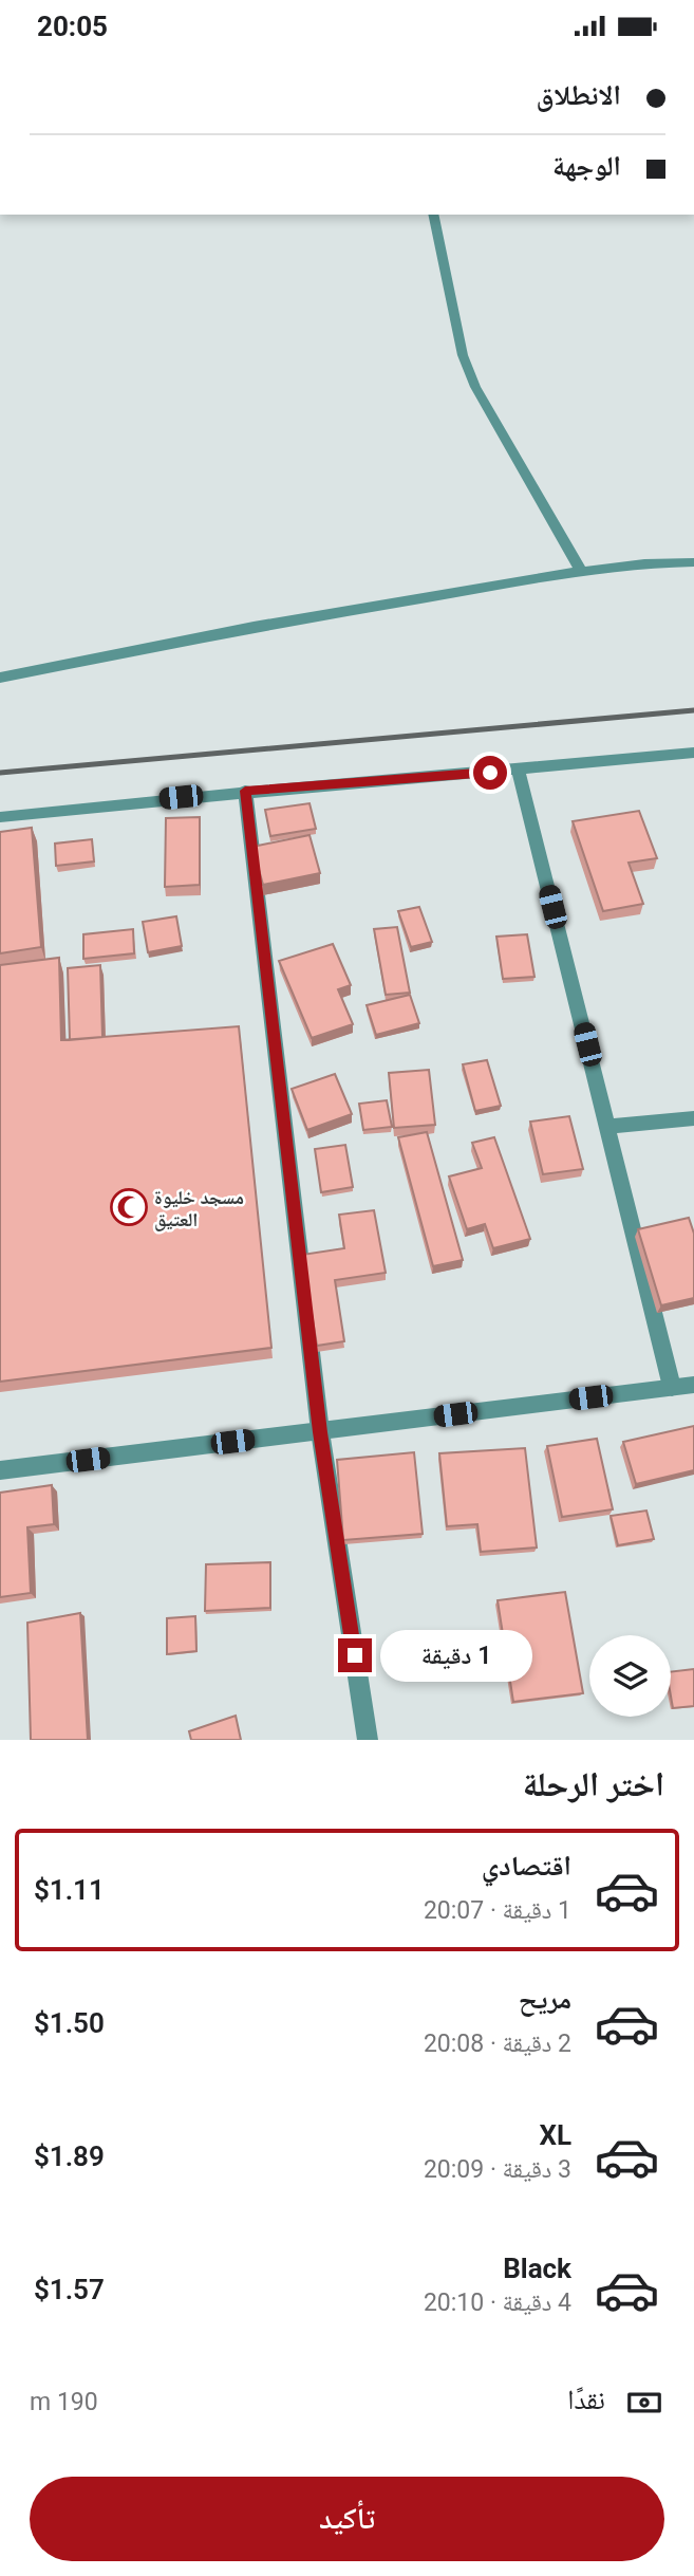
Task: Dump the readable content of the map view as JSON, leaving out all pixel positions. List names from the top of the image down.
{
  "places": {
    "mosque": ["مسجد خليوة العتيق"]
  },
  "page": {
    "status": "20:05",
    "banner": ["الانطلاق", "الوجهة"],
    "bubble": "1 دقيقة",
    "heading": "اختر الرحلة",
    "list": [
      {
        "name": "اقتصادي",
        "note": "1 دقيقة · 20:07",
        "value": "$1.11"
      },
      {
        "name": "مريح",
        "note": "2 دقيقة · 20:08",
        "value": "$1.50"
      },
      {
        "name": "XL",
        "note": "3 دقيقة · 20:09",
        "value": "$1.89"
      },
      {
        "name": "Black",
        "note": "4 دقيقة · 20:10",
        "value": "$1.57"
      }
    ],
    "pay": ["نقدًا", "190 m"],
    "buttons": "تأكيد"
  }
}
